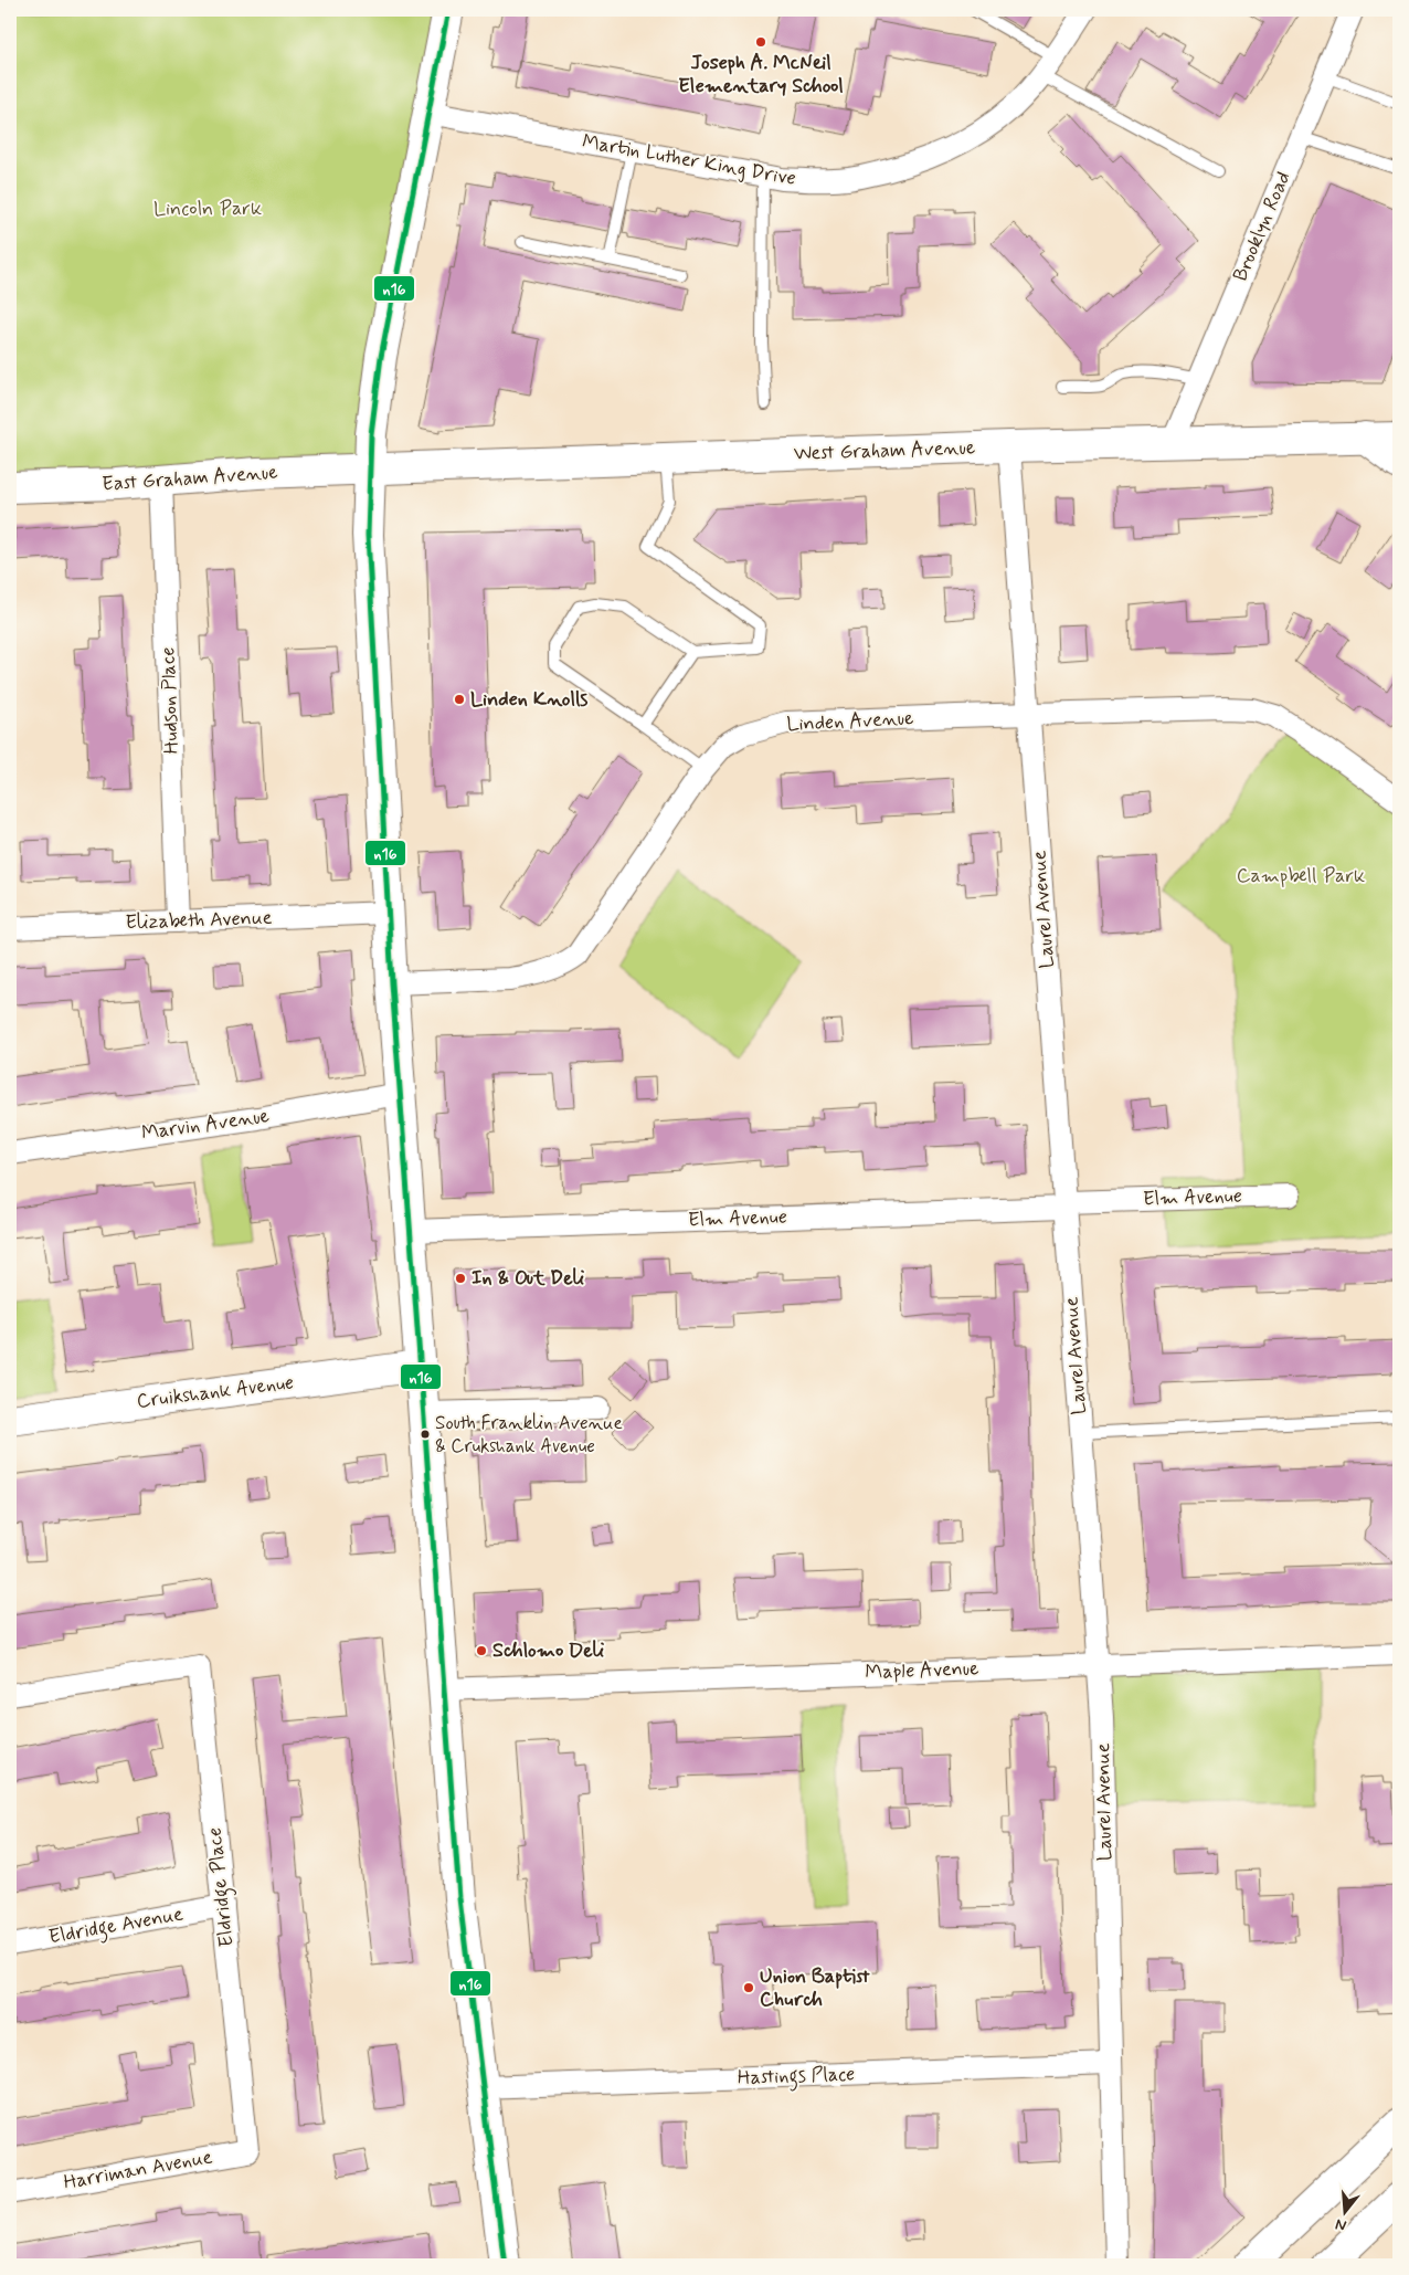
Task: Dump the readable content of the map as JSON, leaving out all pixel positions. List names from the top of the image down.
{
  "streets": {
    "main road": ["West Graham Avenue", "East Graham Avenue", "Cruikshank Avenue"],
    "street": [
      "Martin Luther King Drive",
      "Brooklyn Road",
      "Hudson Place",
      "Linden Avenue",
      "Laurel Avenue",
      "Elizabeth Avenue",
      "Marvin Avenue",
      "Elm Avenue",
      "Maple Avenue",
      "Eldridge Place",
      "Eldridge Avenue",
      "Hastings Place",
      "Harriman Avenue"
    ]
  },
  "crossings": [
    ["Brooklyn Road", "West Graham Avenue"],
    ["West Graham Avenue", "East Graham Avenue"],
    ["West Graham Avenue", "Laurel Avenue"],
    ["East Graham Avenue", "Hudson Place"],
    ["Hudson Place", "Elizabeth Avenue"],
    ["Linden Avenue", "Laurel Avenue"],
    ["Laurel Avenue", "Elm Avenue"],
    ["Laurel Avenue", "Maple Avenue"],
    ["Laurel Avenue", "Hastings Place"],
    ["Eldridge Place", "Eldridge Avenue"],
    ["Eldridge Place", "Harriman Avenue"]
  ],
  "parks": ["Lincoln Park", "Campbell Park"],
  "places": [
    "Joseph A. McNeil Elementary School",
    "Linden Knolls",
    "In & Out Deli",
    "South Franklin Avenue & Crukshank Avenue",
    "Schlomo Deli",
    "Union Baptist Church"
  ],
  "lines": ["transit line n16"],
  "north": "bottom"
}
